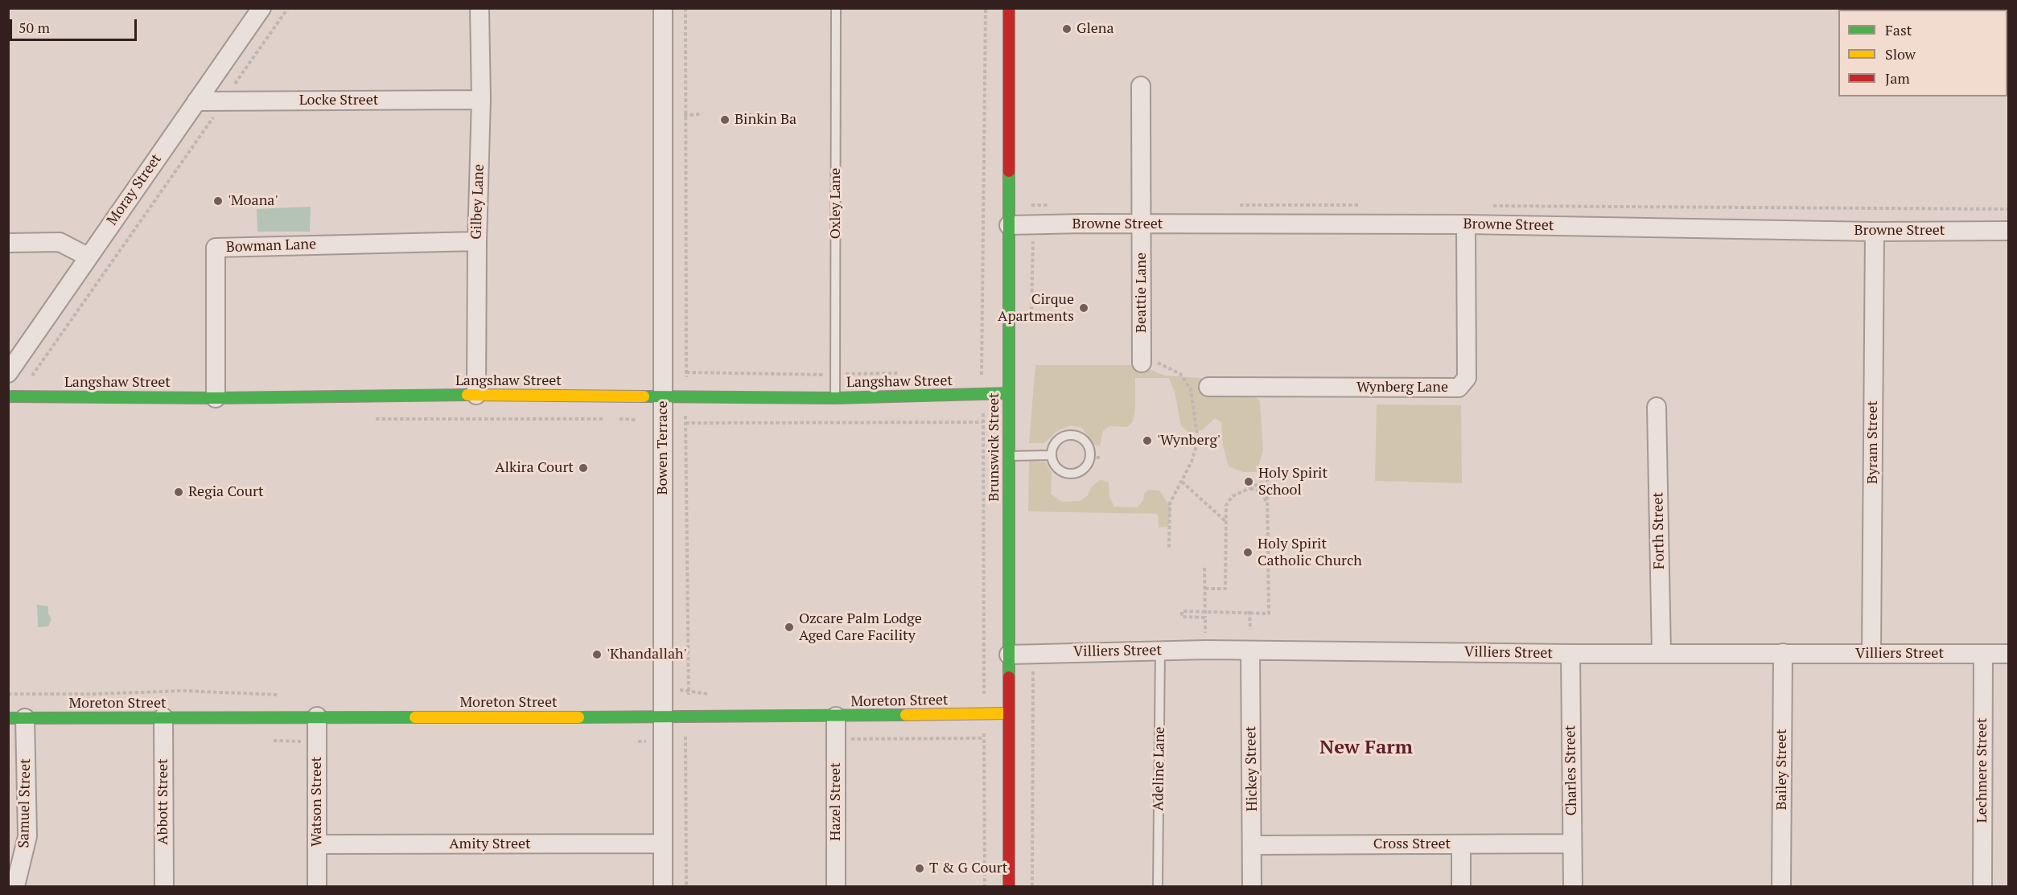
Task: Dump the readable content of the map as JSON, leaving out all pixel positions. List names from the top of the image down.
{
  "streets": {
    "street": [
      "Locke Street",
      "Moray Street",
      "Gilbey Lane",
      "Browne Street",
      "Bowman Lane",
      "Beattie Lane",
      "Langshaw Street",
      "Wynberg Lane",
      "Byram Street",
      "Brunswick Street",
      "Bowen Terrace",
      "Forth Street",
      "Villiers Street",
      "Moreton Street",
      "Hickey Street",
      "Bailey Street",
      "Charles Street",
      "Lechmere Street",
      "Abbott Street",
      "Watson Street",
      "Hazel Street",
      "Samuel Street",
      "Amity Street",
      "Cross Street"
    ],
    "lane": ["Oxley Lane", "Adeline Lane"]
  },
  "crossings": [
    ["Locke Street", "Moray Street"],
    ["Locke Street", "Gilbey Lane"],
    ["Gilbey Lane", "Bowman Lane"],
    ["Gilbey Lane", "Langshaw Street"],
    ["Oxley Lane", "Langshaw Street"],
    ["Browne Street", "Beattie Lane"],
    ["Browne Street", "Wynberg Lane"],
    ["Browne Street", "Byram Street"],
    ["Browne Street", "Brunswick Street"],
    ["Bowman Lane", "Langshaw Street"],
    ["Langshaw Street", "Brunswick Street"],
    ["Langshaw Street", "Bowen Terrace"],
    ["Byram Street", "Villiers Street"],
    ["Brunswick Street", "Villiers Street"],
    ["Brunswick Street", "Moreton Street"],
    ["Bowen Terrace", "Moreton Street"],
    ["Bowen Terrace", "Amity Street"],
    ["Forth Street", "Villiers Street"],
    ["Villiers Street", "Adeline Lane"],
    ["Villiers Street", "Hickey Street"],
    ["Villiers Street", "Bailey Street"],
    ["Villiers Street", "Charles Street"],
    ["Villiers Street", "Lechmere Street"],
    ["Moreton Street", "Abbott Street"],
    ["Moreton Street", "Watson Street"],
    ["Moreton Street", "Hazel Street"],
    ["Moreton Street", "Samuel Street"],
    ["Hickey Street", "Cross Street"],
    ["Charles Street", "Cross Street"],
    ["Watson Street", "Amity Street"]
  ],
  "districts": ["New Farm"],
  "places": [
    "Glena",
    "Binkin Ba",
    "'Moana'",
    "Cirque Apartments",
    "'Wynberg'",
    "Alkira Court",
    "Holy Spirit School",
    "Regia Court",
    "Holy Spirit Catholic Church",
    "Ozcare Palm Lodge Aged Care Facility",
    "'Khandallah'",
    "T & G Court"
  ],
  "legend": ["Fast", "Slow", "Jam"],
  "scale_bar": "50 m"
}
